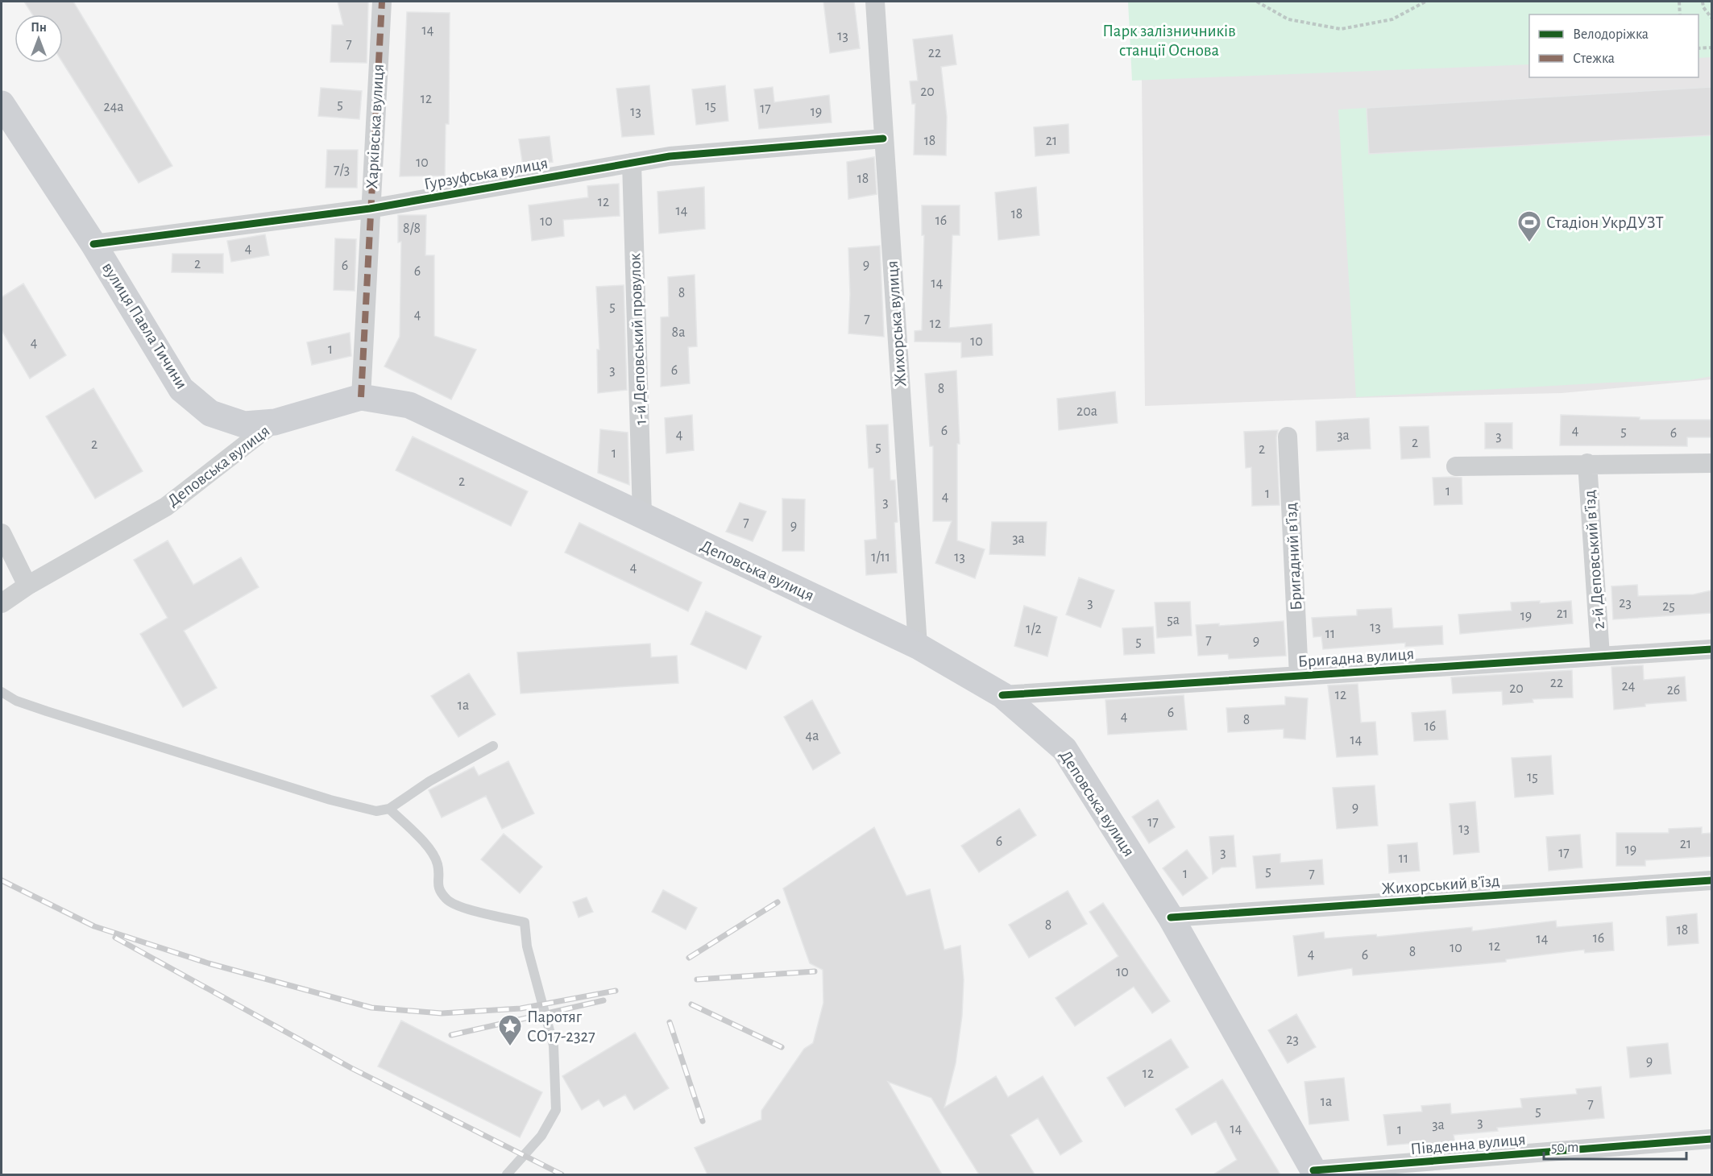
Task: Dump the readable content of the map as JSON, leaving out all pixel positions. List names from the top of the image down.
{
  "streets": {
    "main road": ["вулиця Павла Тичини", "Деповська вулиця"],
    "street": [
      "Харківська вулиця",
      "Гурзуфська вулиця",
      "Жихорська вулиця",
      "1-й Деповський провулок",
      "Бригадний в’їзд",
      "2-й Деповський в’їзд",
      "Бригадна вулиця",
      "Жихорський в’їзд",
      "Південна вулиця"
    ]
  },
  "crossings": [
    ["Харківська вулиця", "Гурзуфська вулиця"],
    ["Харківська вулиця", "Деповська вулиця"],
    ["Гурзуфська вулиця", "Жихорська вулиця"],
    ["Гурзуфська вулиця", "вулиця Павла Тичини"],
    ["Гурзуфська вулиця", "1-й Деповський провулок"],
    ["Жихорська вулиця", "Деповська вулиця"],
    ["вулиця Павла Тичини", "Деповська вулиця"],
    ["1-й Деповський провулок", "Деповська вулиця"],
    ["Деповська вулиця", "Бригадна вулиця"],
    ["Деповська вулиця", "Жихорський в’їзд"],
    ["Деповська вулиця", "Південна вулиця"],
    ["Бригадний в’їзд", "Бригадна вулиця"],
    ["2-й Деповський в’їзд", "Бригадна вулиця"]
  ],
  "parks": ["Парк залізничників станції Основа"],
  "places": {
    "sports": ["Стадіон УкрДУЗТ"],
    "place": ["Паротяг СО17-2327"]
  },
  "house_numbers": [
    "14",
    "13",
    "7",
    "22",
    "20",
    "12",
    "5",
    "15",
    "24а",
    "17",
    "13",
    "19",
    "18",
    "21",
    "10",
    "7/3",
    "18",
    "12",
    "14",
    "18",
    "16",
    "10",
    "8/8",
    "4",
    "2",
    "9",
    "6",
    "6",
    "14",
    "8",
    "5",
    "4",
    "7",
    "12",
    "8а",
    "10",
    "4",
    "1",
    "3",
    "6",
    "8",
    "20а",
    "6",
    "4",
    "5",
    "6",
    "4",
    "3а",
    "3",
    "2",
    "2",
    "5",
    "2",
    "1",
    "2",
    "1",
    "1",
    "4",
    "3",
    "7",
    "9",
    "3а",
    "1/11",
    "13",
    "4",
    "3",
    "23",
    "25",
    "21",
    "19",
    "5а",
    "13",
    "1/2",
    "11",
    "7",
    "9",
    "5",
    "22",
    "24",
    "20",
    "26",
    "12",
    "1а",
    "6",
    "4",
    "8",
    "16",
    "4а",
    "14",
    "15",
    "9",
    "17",
    "13",
    "6",
    "21",
    "19",
    "3",
    "17",
    "11",
    "5",
    "1",
    "7",
    "8",
    "18",
    "16",
    "14",
    "12",
    "10",
    "8",
    "4",
    "6",
    "10",
    "23",
    "9",
    "12",
    "1а",
    "7",
    "5",
    "3",
    "3а",
    "14",
    "1"
  ],
  "legend": ["Велодоріжка", "Стежка"],
  "scale_bar": "50 m",
  "north": "top"
}
